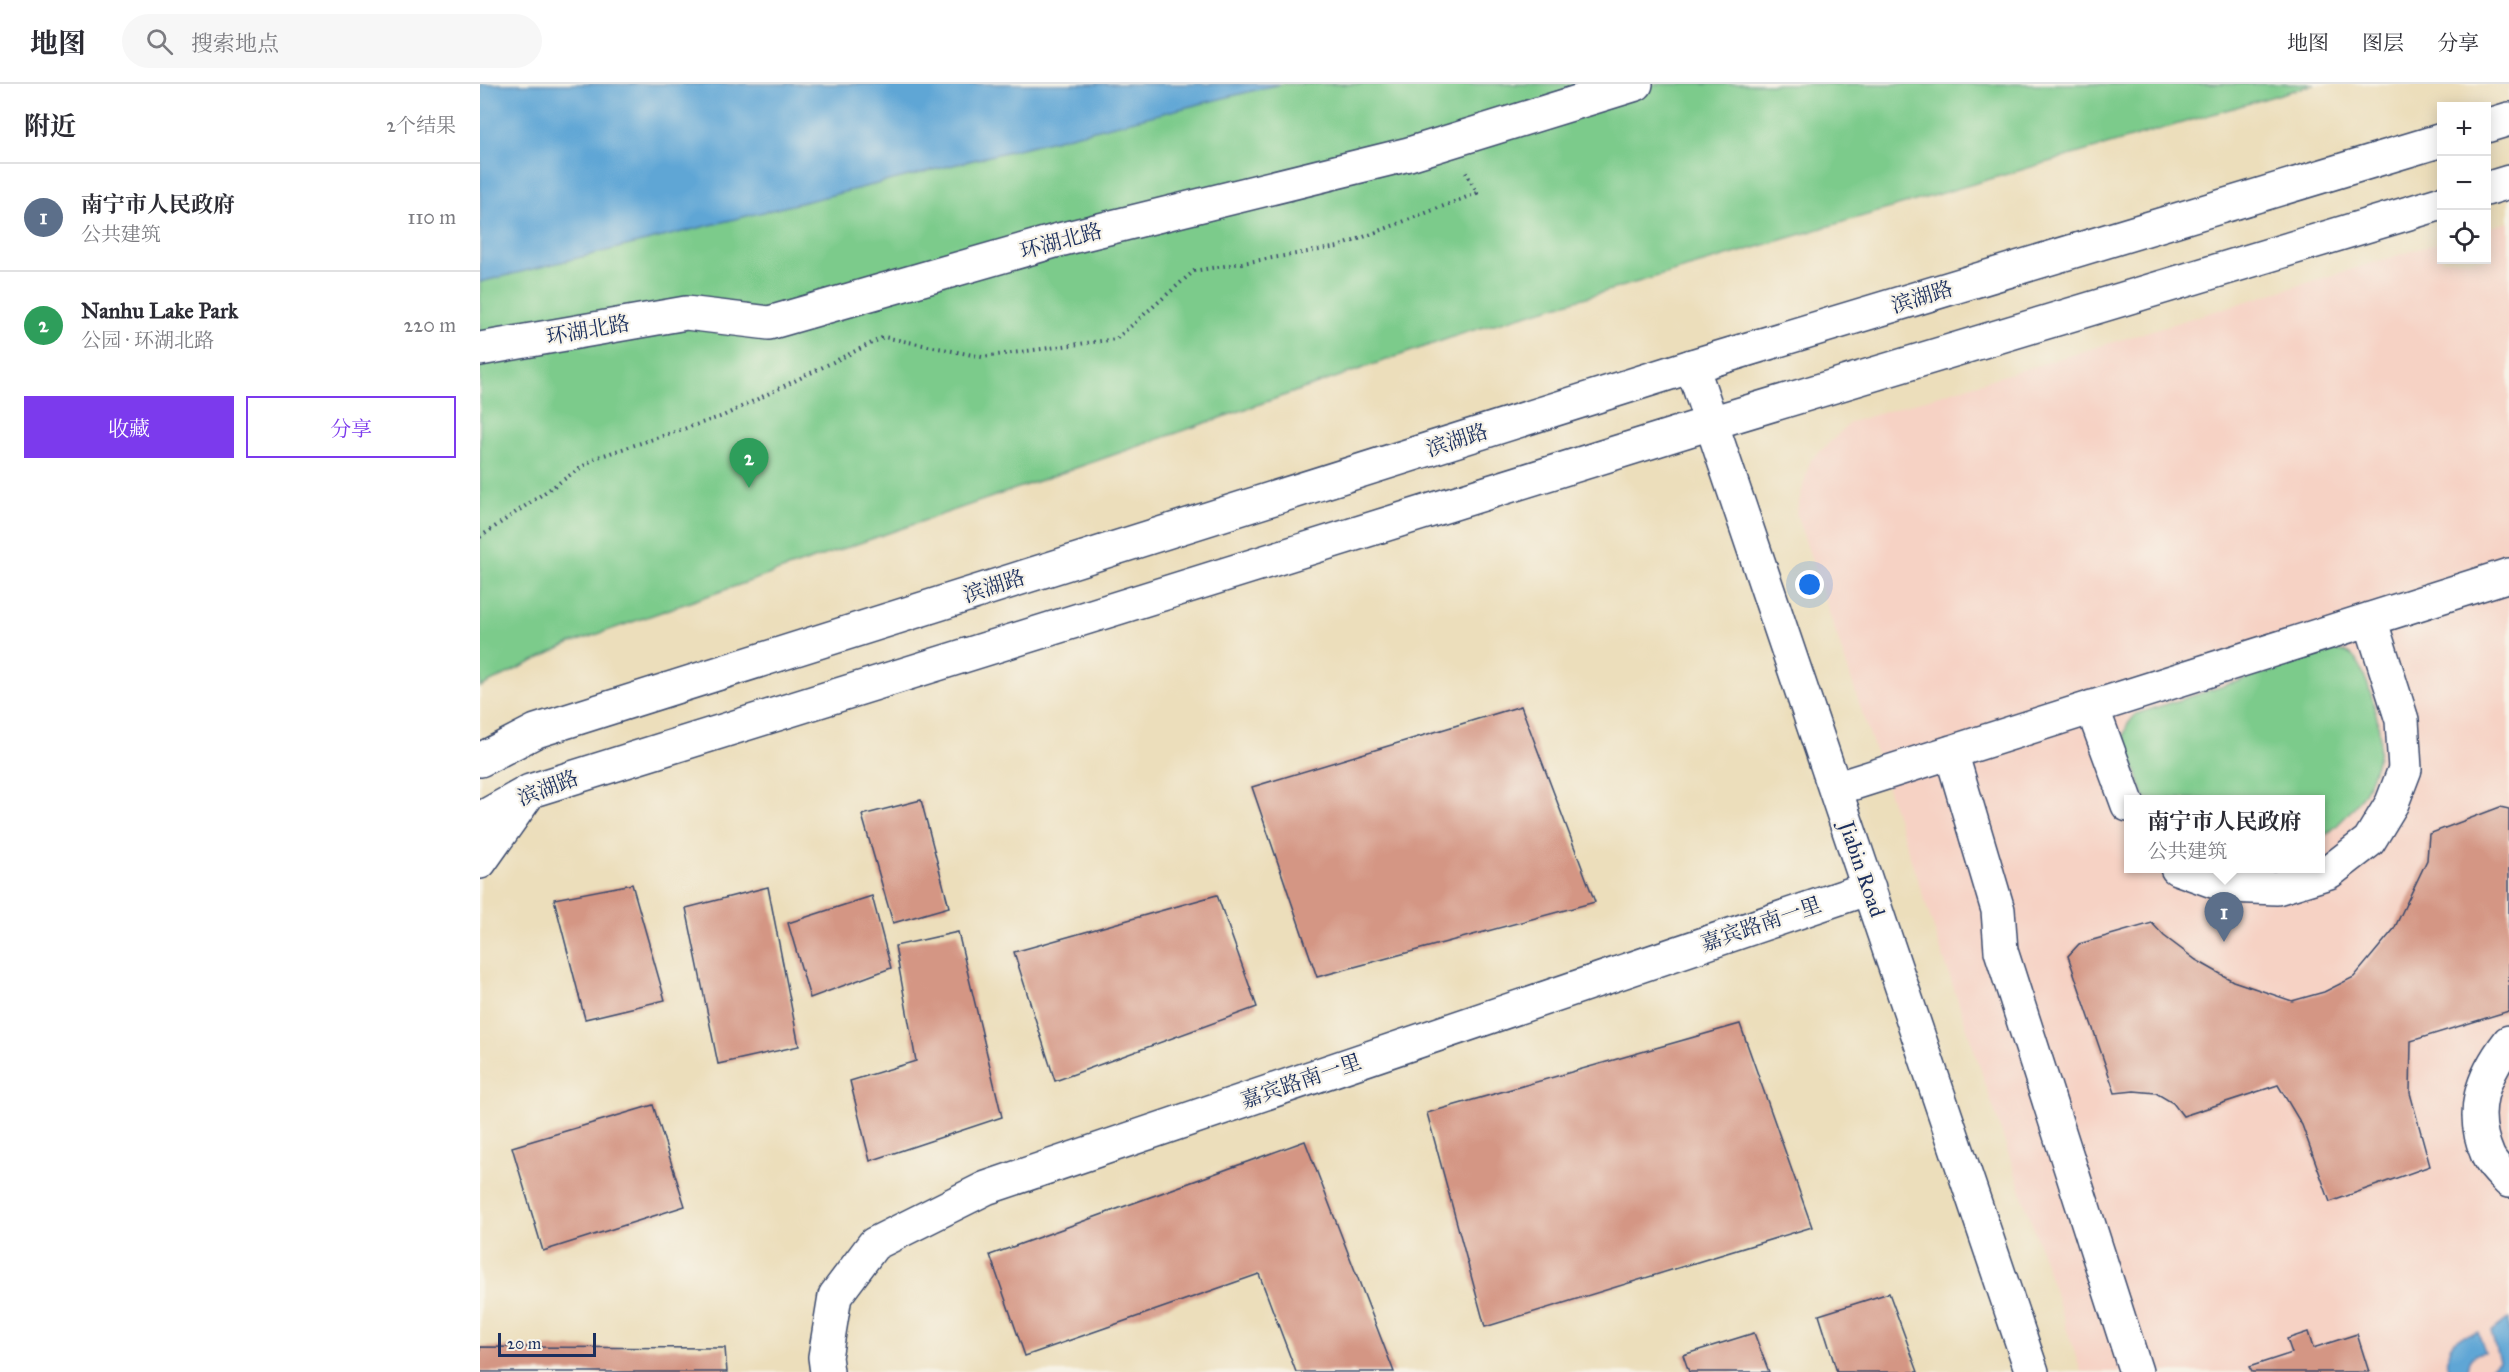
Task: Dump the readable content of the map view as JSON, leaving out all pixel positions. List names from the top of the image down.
{
  "streets": {
    "main road": [
      "环湖北路",
      "滨湖路",
      "Jiabin Road",
      "嘉宾路南一里"
    ]
  },
  "crossings": [
    ["滨湖路", "Jiabin Road"],
    ["Jiabin Road", "嘉宾路南一里"]
  ],
  "scale_bar": "20 m",
  "page": {
    "header": "地图",
    "search": "搜索地点",
    "nav": ["地图", "图层", "分享"],
    "heading": ["附近", "2个结果"],
    "map_buttons": ["+", "−"],
    "list": [
      {
        "mark": "1",
        "name": "南宁市人民政府",
        "note": "公共建筑",
        "value": "110 m"
      },
      {
        "mark": "2",
        "name": "Nanhu Lake Park",
        "note": "公园 · 环湖北路",
        "value": "220 m"
      }
    ],
    "buttons": ["收藏", "分享"],
    "pins": ["2", "1"],
    "popup": ["南宁市人民政府", "公共建筑"],
    "scale": "20 m"
  }
}
